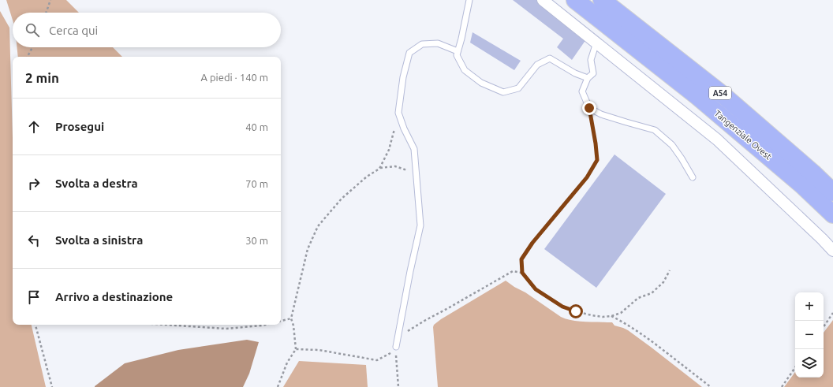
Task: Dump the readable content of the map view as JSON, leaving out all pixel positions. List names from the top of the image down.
{
  "streets": {
    "highway": ["A54", "Tangenziale Ovest"]
  },
  "page": {
    "search": "Cerca qui",
    "heading": ["2 min", "A piedi · 140 m"],
    "list": [
      ["Prosegui", "40 m"],
      ["Svolta a destra", "70 m"],
      ["Svolta a sinistra", "30 m"],
      "Arrivo a destinazione"
    ],
    "map_buttons": ["+", "−"]
  }
}
